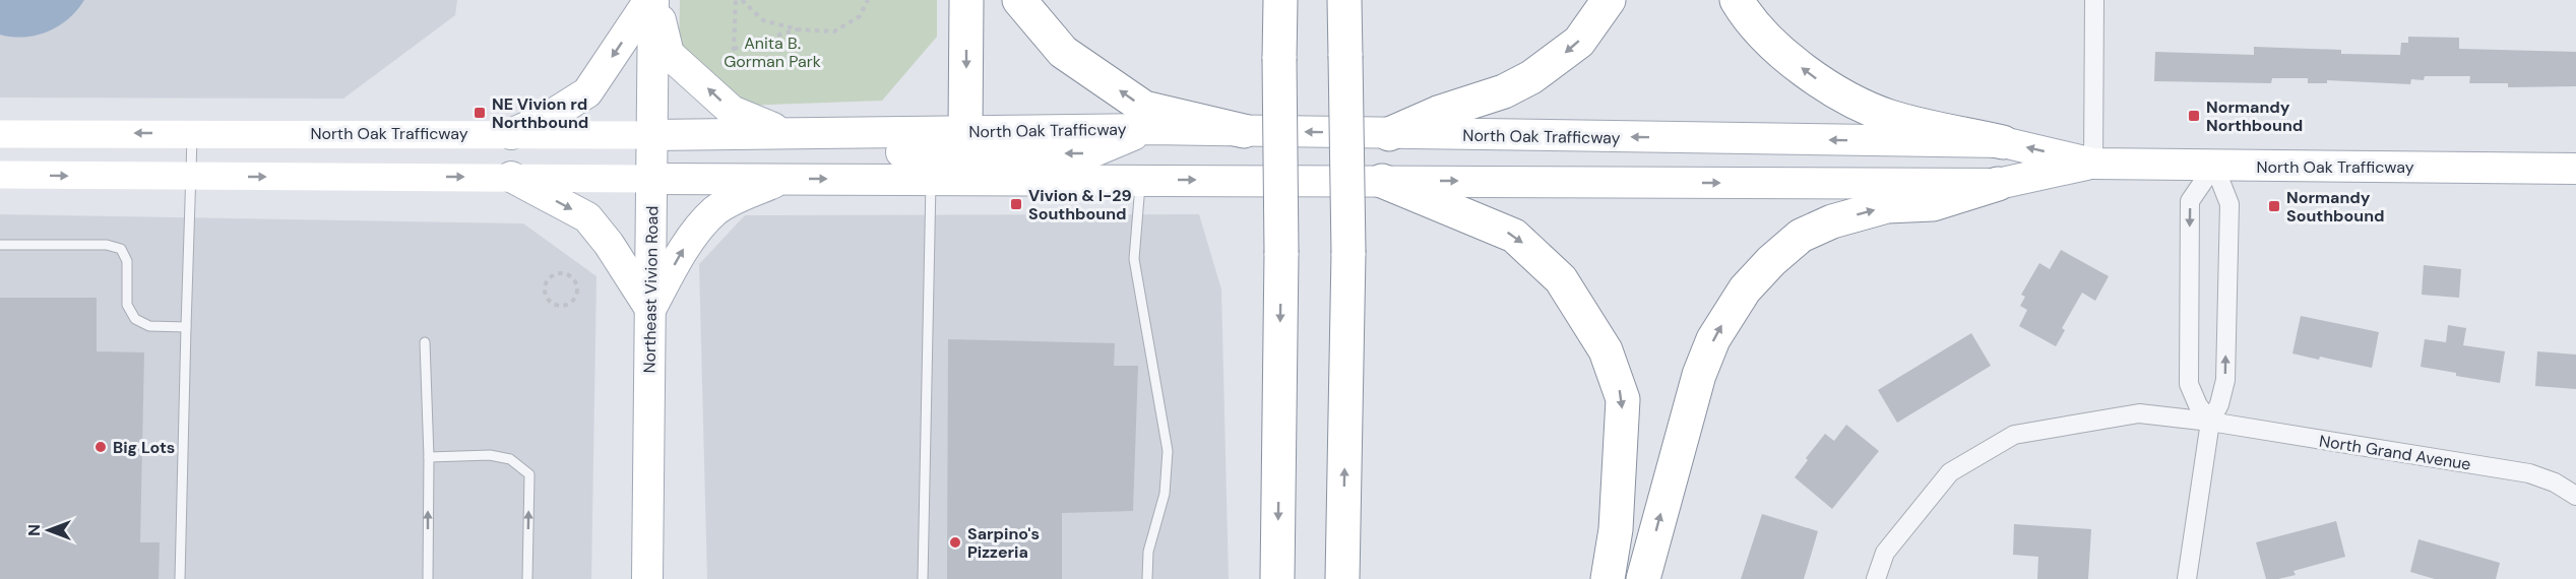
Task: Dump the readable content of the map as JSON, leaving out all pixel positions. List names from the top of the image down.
{
  "streets": {
    "main road": ["North Oak Trafficway", "Northeast Vivion Road"],
    "street": ["North Grand Avenue"]
  },
  "crossings": [
    ["North Oak Trafficway", "Northeast Vivion Road"]
  ],
  "parks": ["Anita B. Gorman Park"],
  "places": {
    "transit": [
      "NE Vivion rd Northbound",
      "Normandy Northbound",
      "Vivion & I-29 Southbound",
      "Normandy Southbound"
    ],
    "other": ["Big Lots", "Sarpino's Pizzeria"]
  },
  "north": "left"
}
